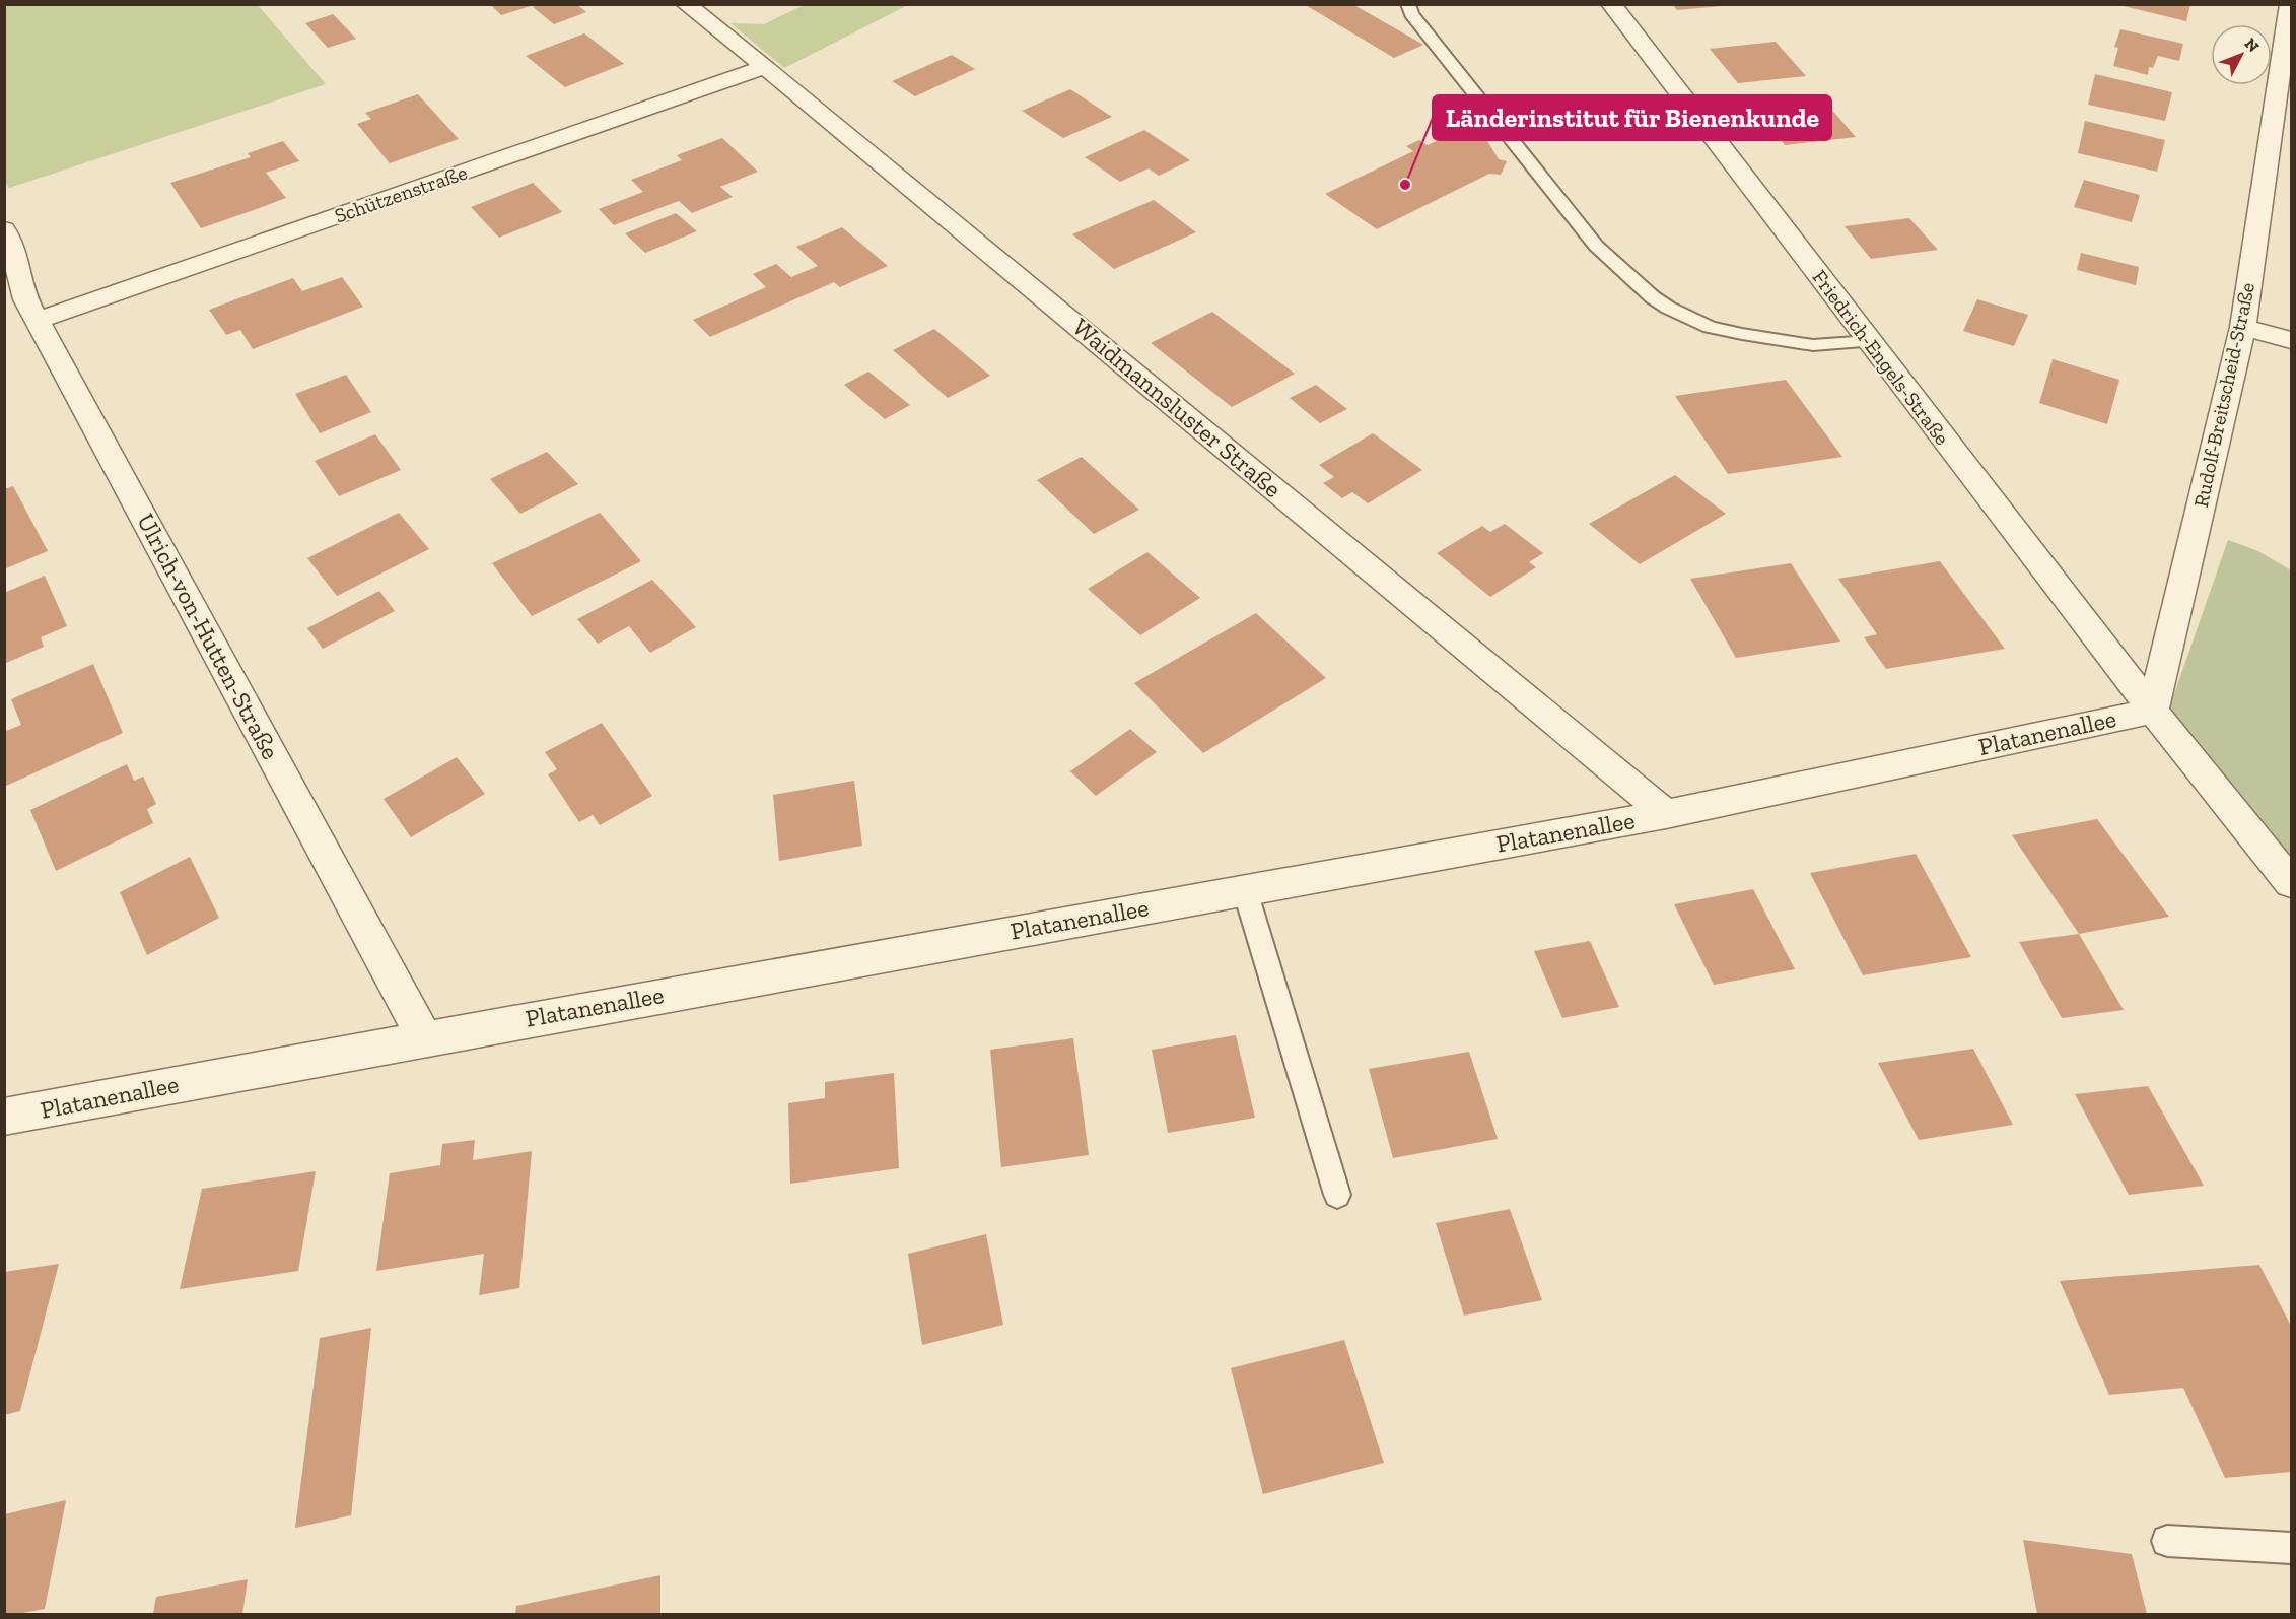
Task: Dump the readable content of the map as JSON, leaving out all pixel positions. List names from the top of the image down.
{
  "streets": {
    "street": [
      "Schützenstraße",
      "Friedrich-Engels-Straße",
      "Rudolf-Breitscheid-Straße",
      "Waidmannsluster Straße",
      "Ulrich-von-Hutten-Straße",
      "Platanenallee"
    ]
  },
  "crossings": [
    ["Schützenstraße", "Waidmannsluster Straße"],
    ["Schützenstraße", "Ulrich-von-Hutten-Straße"],
    ["Friedrich-Engels-Straße", "Rudolf-Breitscheid-Straße"],
    ["Friedrich-Engels-Straße", "Platanenallee"],
    ["Rudolf-Breitscheid-Straße", "Platanenallee"],
    ["Waidmannsluster Straße", "Platanenallee"],
    ["Ulrich-von-Hutten-Straße", "Platanenallee"]
  ],
  "places": ["Länderinstitut für Bienenkunde"],
  "north": "top right"
}
